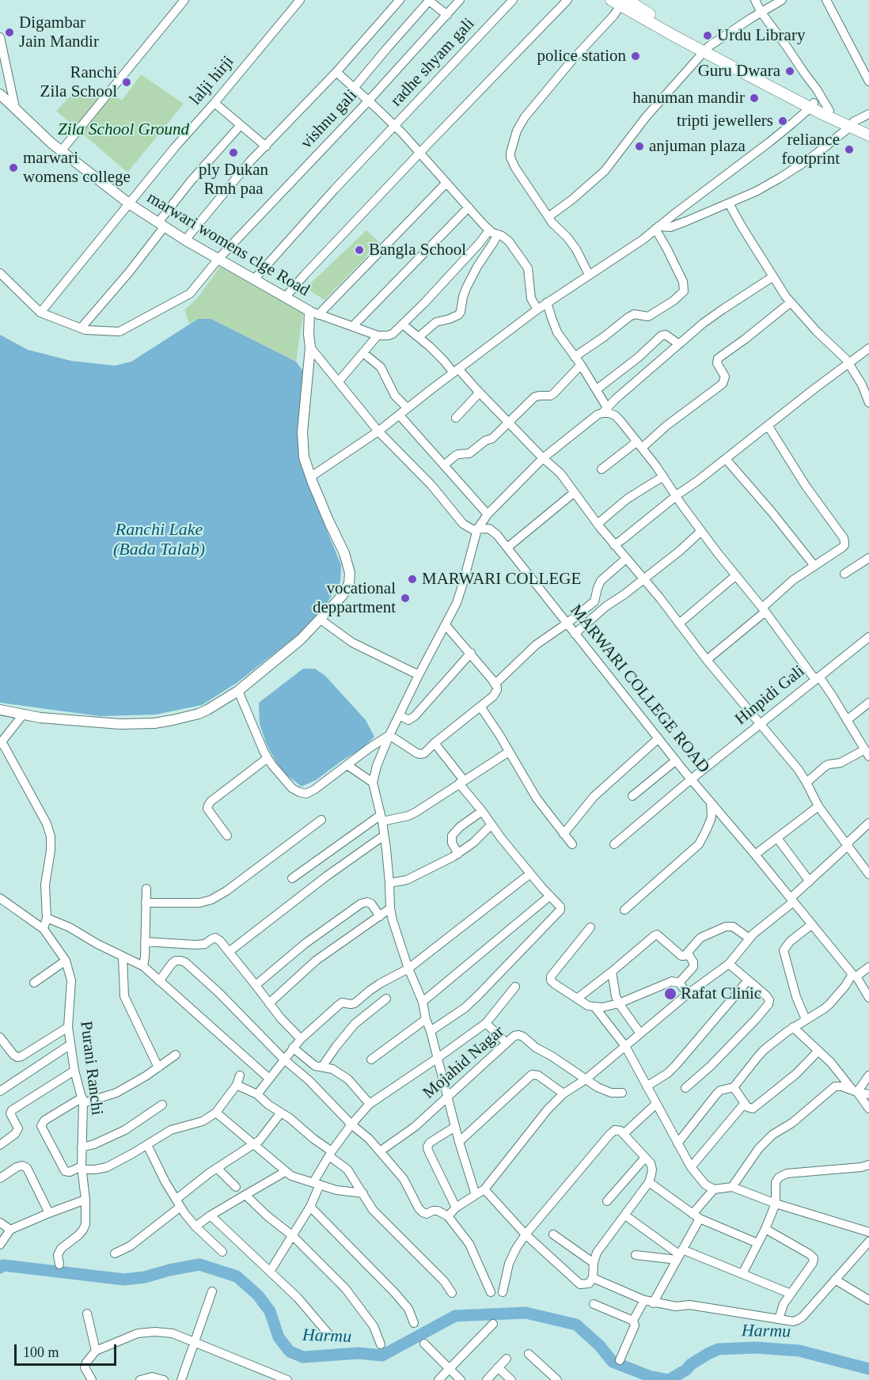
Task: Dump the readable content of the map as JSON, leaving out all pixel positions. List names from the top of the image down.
{
  "streets": {
    "street": [
      "radhe shyam gali",
      "lalji hirji",
      "vishnu gali",
      "marwari womens clge Road",
      "MARWARI COLLEGE ROAD",
      "Hinpidi Gali",
      "Mojahid Nagar",
      "Purani Ranchi"
    ]
  },
  "crossings": [
    ["radhe shyam gali", "marwari womens clge Road"],
    ["lalji hirji", "vishnu gali"],
    ["lalji hirji", "marwari womens clge Road"],
    ["vishnu gali", "marwari womens clge Road"],
    ["MARWARI COLLEGE ROAD", "Hinpidi Gali"]
  ],
  "water": ["Ranchi Lake (Bada Talab)", "Harmu"],
  "parks": ["Zila School Ground"],
  "places": [
    "Digambar Jain Mandir",
    "Urdu Library",
    "police station",
    "Guru Dwara",
    "Ranchi Zila School",
    "hanuman mandir",
    "tripti jewellers",
    "anjuman plaza",
    "reliance footprint",
    "ply Dukan Rmh paa",
    "marwari womens college",
    "Bangla School",
    "MARWARI COLLEGE",
    "vocational deppartment",
    "Rafat Clinic"
  ],
  "scale_bar": "100 m"
}
